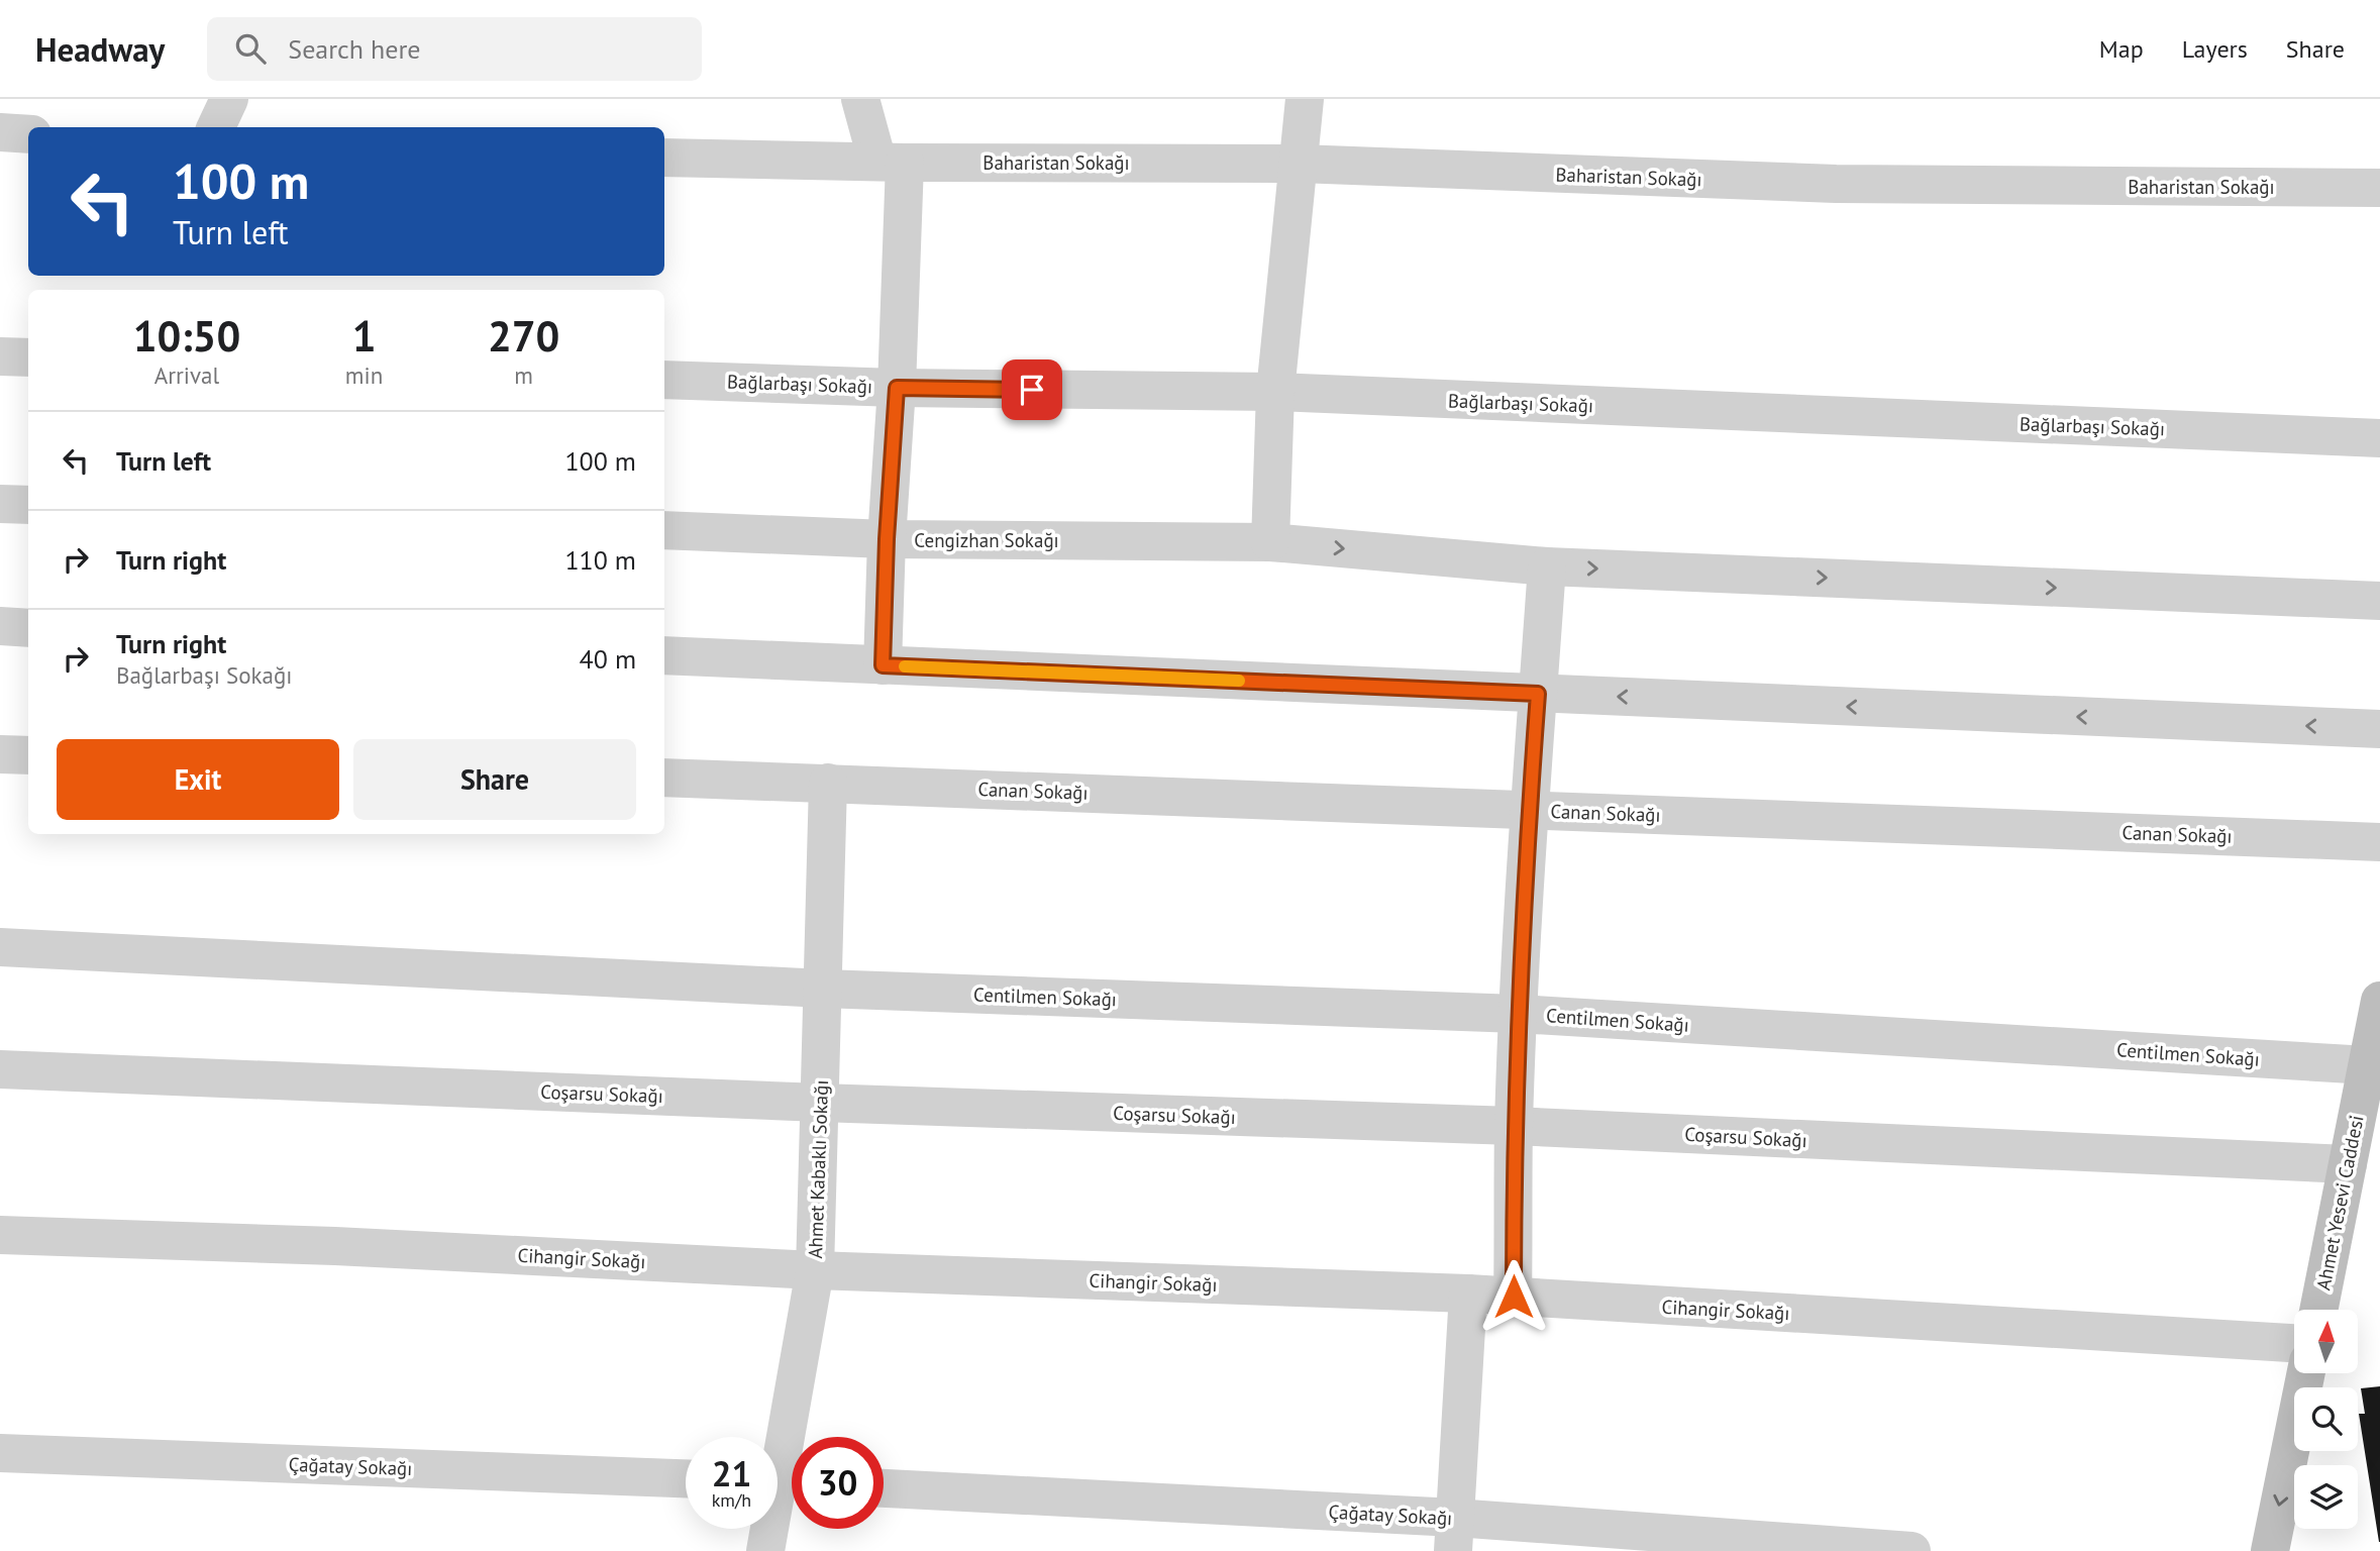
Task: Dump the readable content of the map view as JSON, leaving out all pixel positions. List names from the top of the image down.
{
  "streets": {
    "street": [
      "Baharistan Sokağı",
      "Bağlarbaşı Sokağı",
      "Cengizhan Sokağı",
      "Canan Sokağı",
      "Centilmen Sokağı",
      "Coşarsu Sokağı",
      "Ahmet Kabaklı Sokağı",
      "Ahmet Yesevi Caddesi",
      "Cihangir Sokağı",
      "Çağatay Sokağı"
    ]
  },
  "crossings": [
    ["Canan Sokağı", "Ahmet Kabaklı Sokağı"],
    ["Centilmen Sokağı", "Ahmet Kabaklı Sokağı"],
    ["Centilmen Sokağı", "Ahmet Yesevi Caddesi"],
    ["Coşarsu Sokağı", "Ahmet Kabaklı Sokağı"],
    ["Coşarsu Sokağı", "Ahmet Yesevi Caddesi"],
    ["Ahmet Kabaklı Sokağı", "Cihangir Sokağı"]
  ],
  "north": "top",
  "page": {
    "header": "Headway",
    "search": "Search here",
    "nav": ["Map", "Layers", "Share"],
    "turn": ["100 m", "Turn left"],
    "eta": [
      "10:50",
      "Arrival",
      "1",
      "min",
      "270",
      "m"
    ],
    "list": [
      {
        "name": "Turn left",
        "value": "100 m"
      },
      {
        "name": "Turn right",
        "value": "110 m"
      },
      {
        "name": "Turn right",
        "note": "Bağlarbaşı Sokağı",
        "value": "40 m"
      }
    ],
    "buttons": ["Exit", "Share"],
    "speed": "21 km/h",
    "limit": "30"
  }
}
